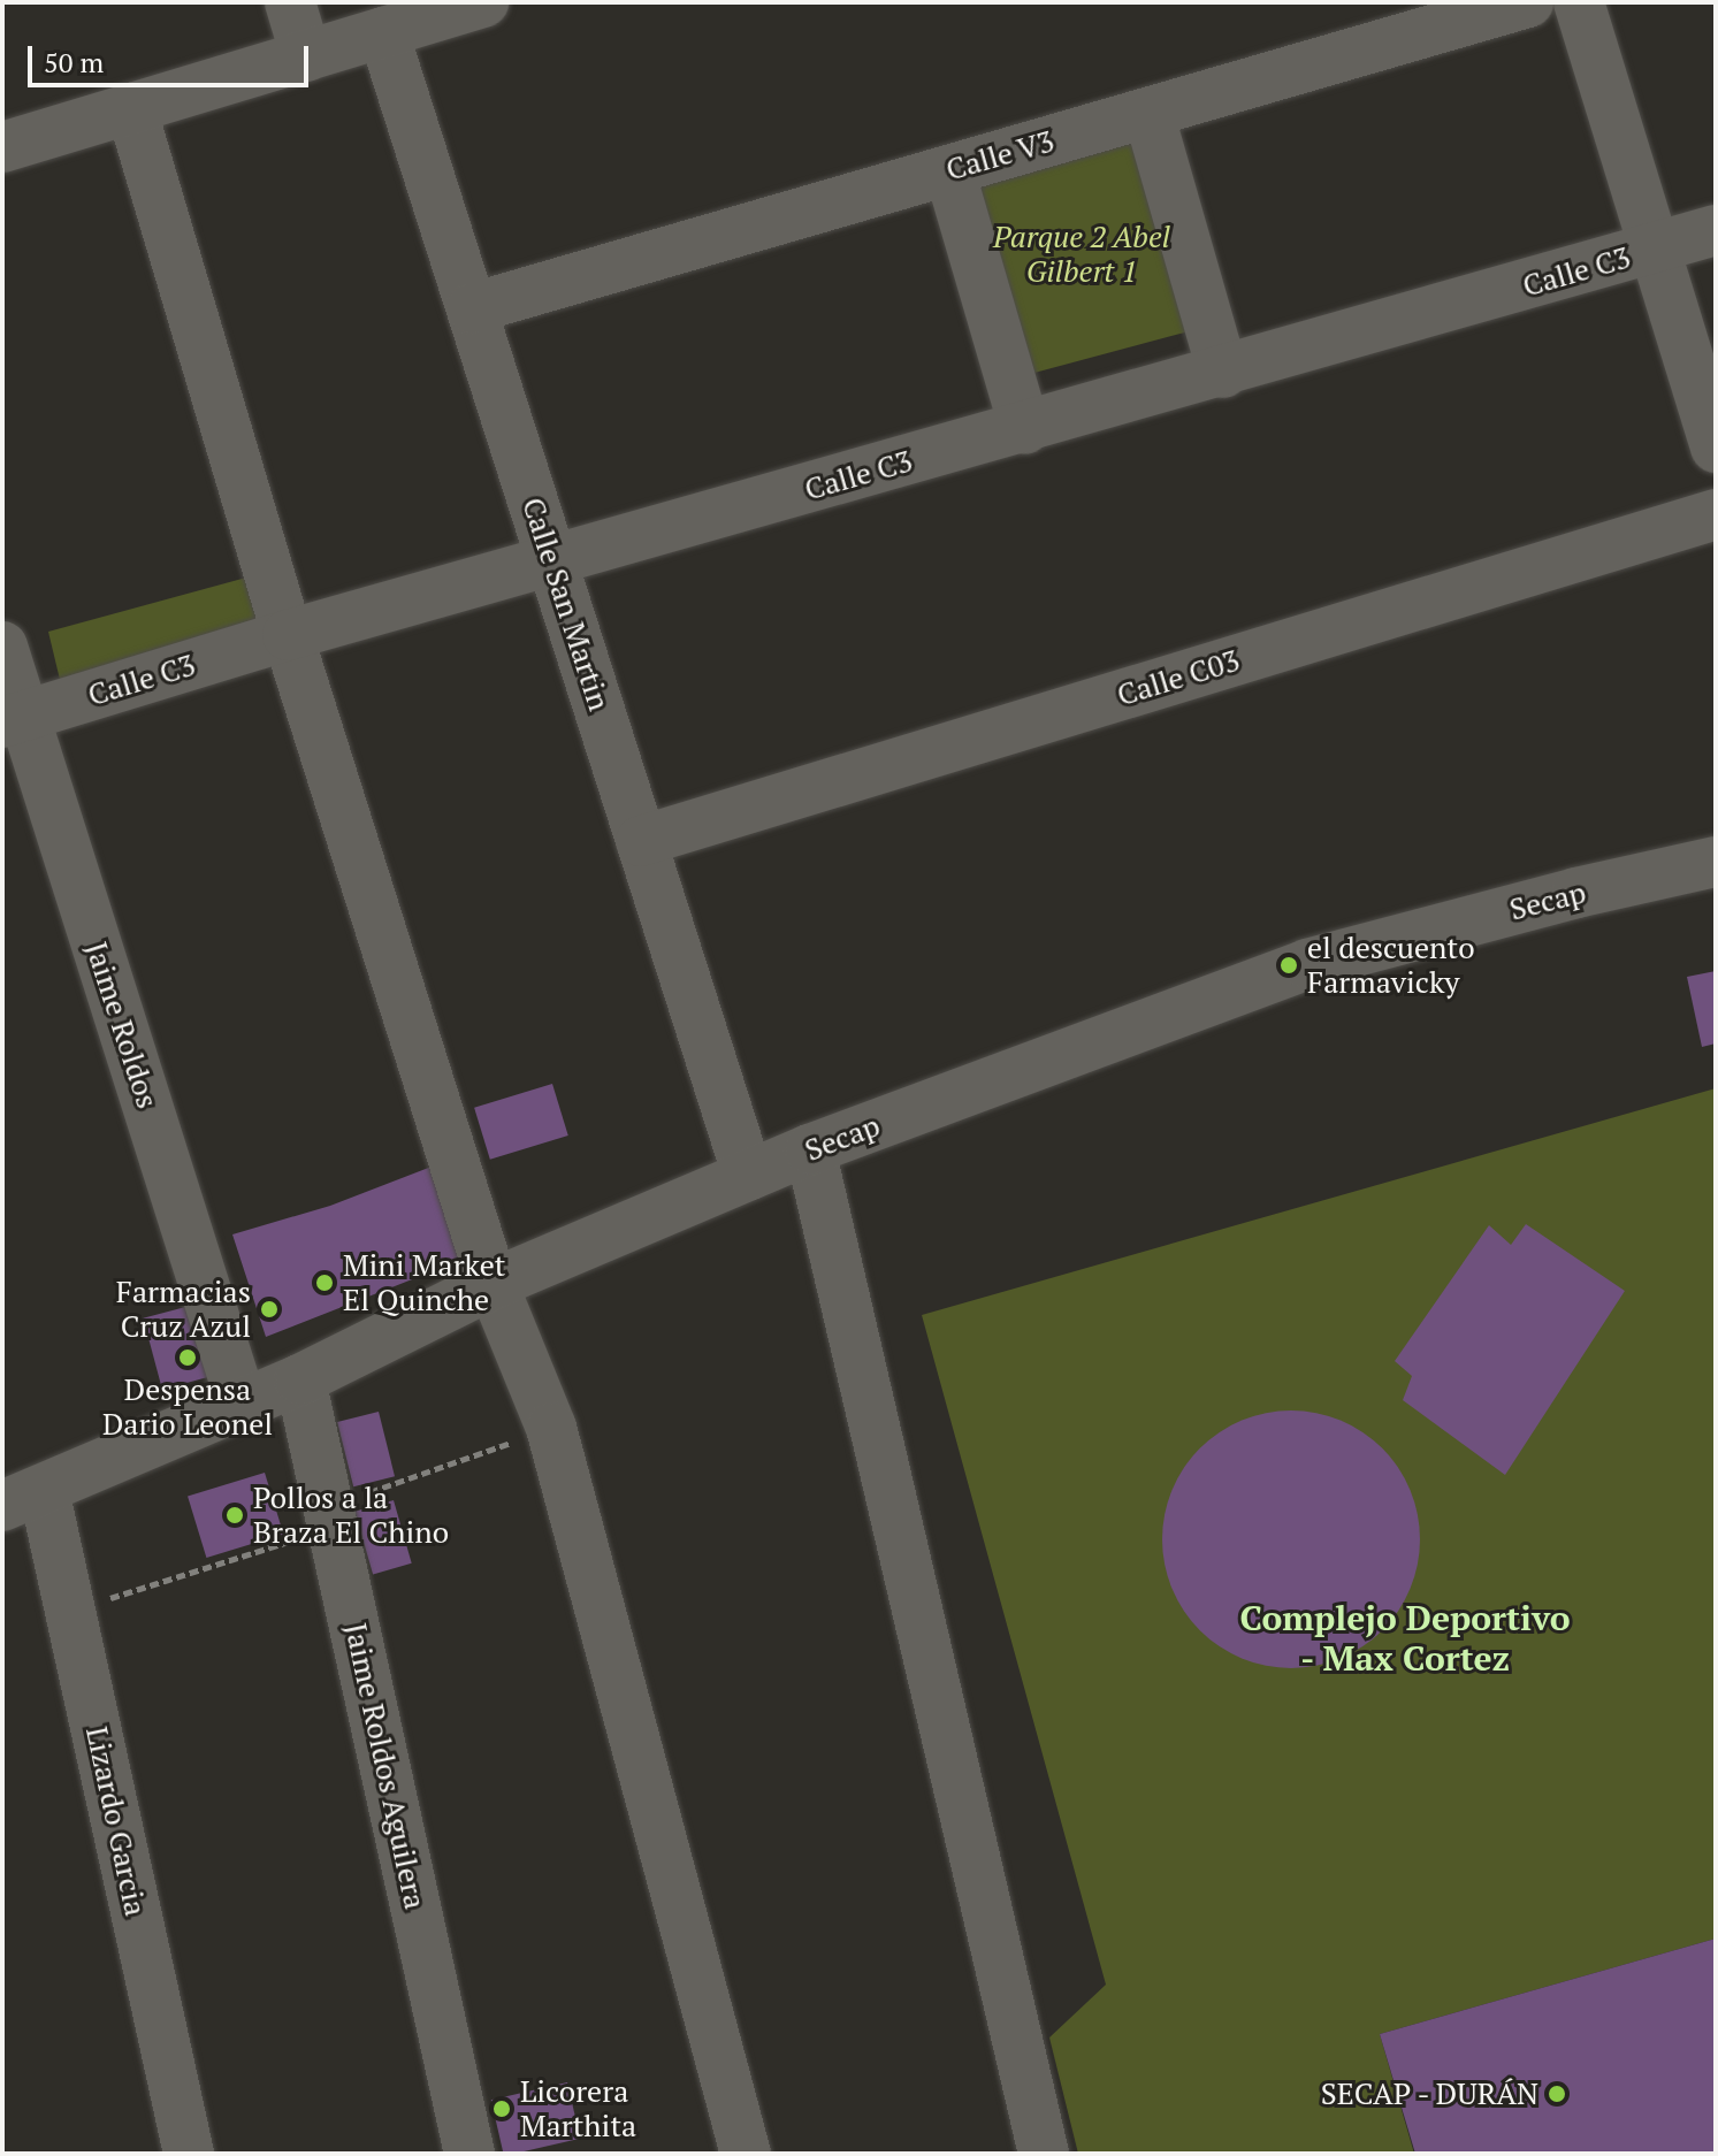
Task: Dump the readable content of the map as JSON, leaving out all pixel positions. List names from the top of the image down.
{
  "streets": {
    "street": [
      "Calle V3",
      "Calle C3",
      "Calle San Martin",
      "Calle C03",
      "Secap",
      "Jaime Roldos",
      "Jaime Roldos Aguilera",
      "Lizardo Garcia"
    ]
  },
  "crossings": [
    ["Calle V3", "Calle San Martin"],
    ["Calle C3", "Calle San Martin"],
    ["Calle C3", "Jaime Roldos"],
    ["Calle San Martin", "Calle C03"],
    ["Calle San Martin", "Secap"],
    ["Secap", "Jaime Roldos"],
    ["Secap", "Jaime Roldos Aguilera"],
    ["Secap", "Lizardo Garcia"]
  ],
  "districts": ["Complejo Deportivo - Max Cortez"],
  "parks": ["Parque 2 Abel Gilbert 1"],
  "places": [
    "el descuento Farmavicky",
    "Mini Market El Quinche",
    "Farmacias Cruz Azul",
    "Despensa Dario Leonel",
    "Pollos a la Braza El Chino",
    "SECAP - DURÁN",
    "Licorera Marthita"
  ],
  "scale_bar": "50 m"
}
